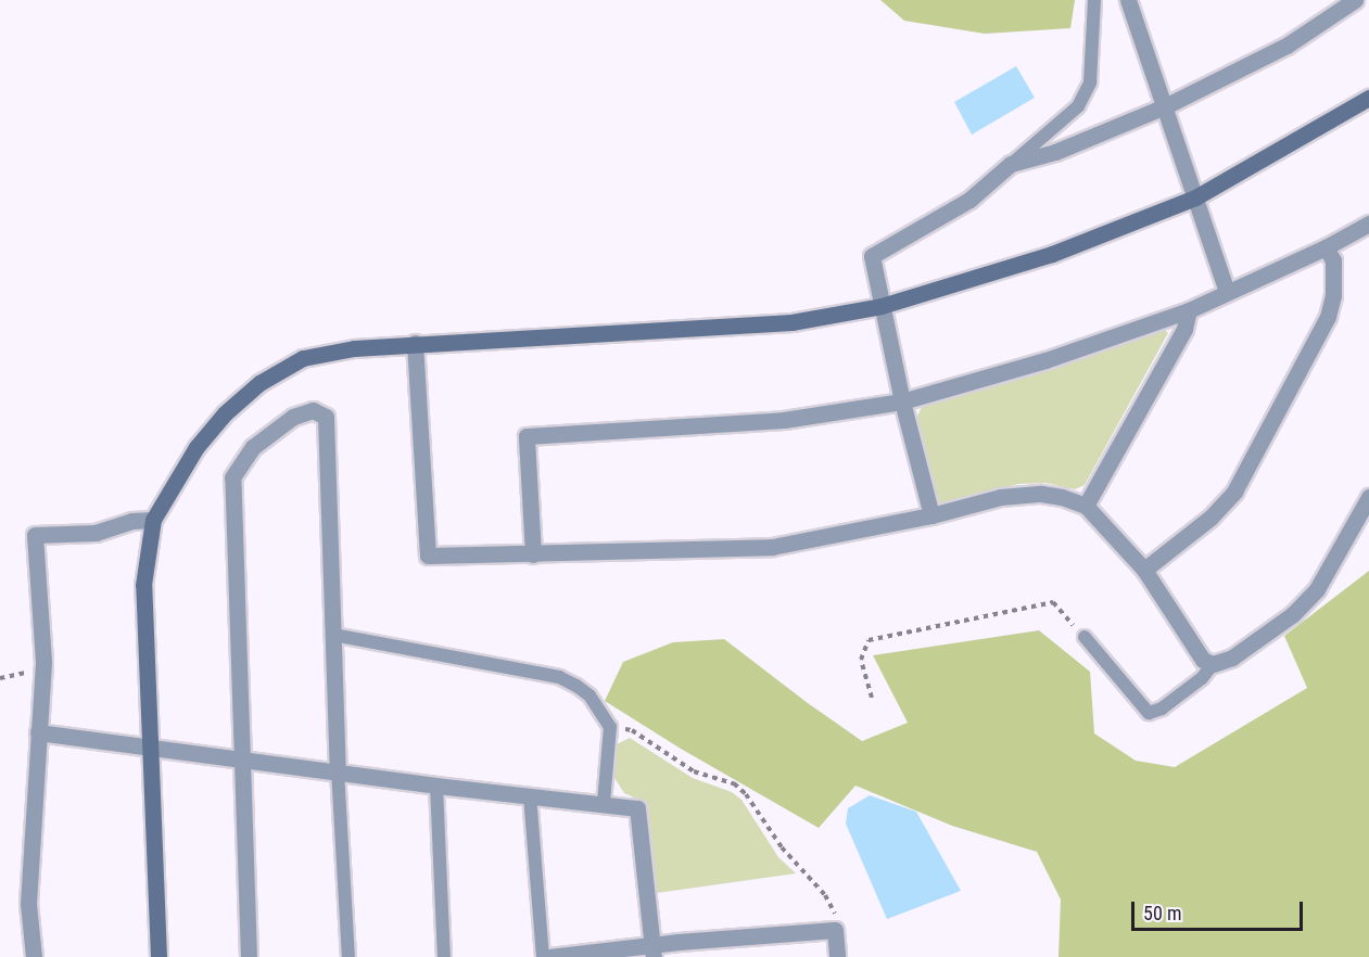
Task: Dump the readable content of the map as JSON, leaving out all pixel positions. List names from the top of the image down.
{
  "scale_bar": "50 m"
}
